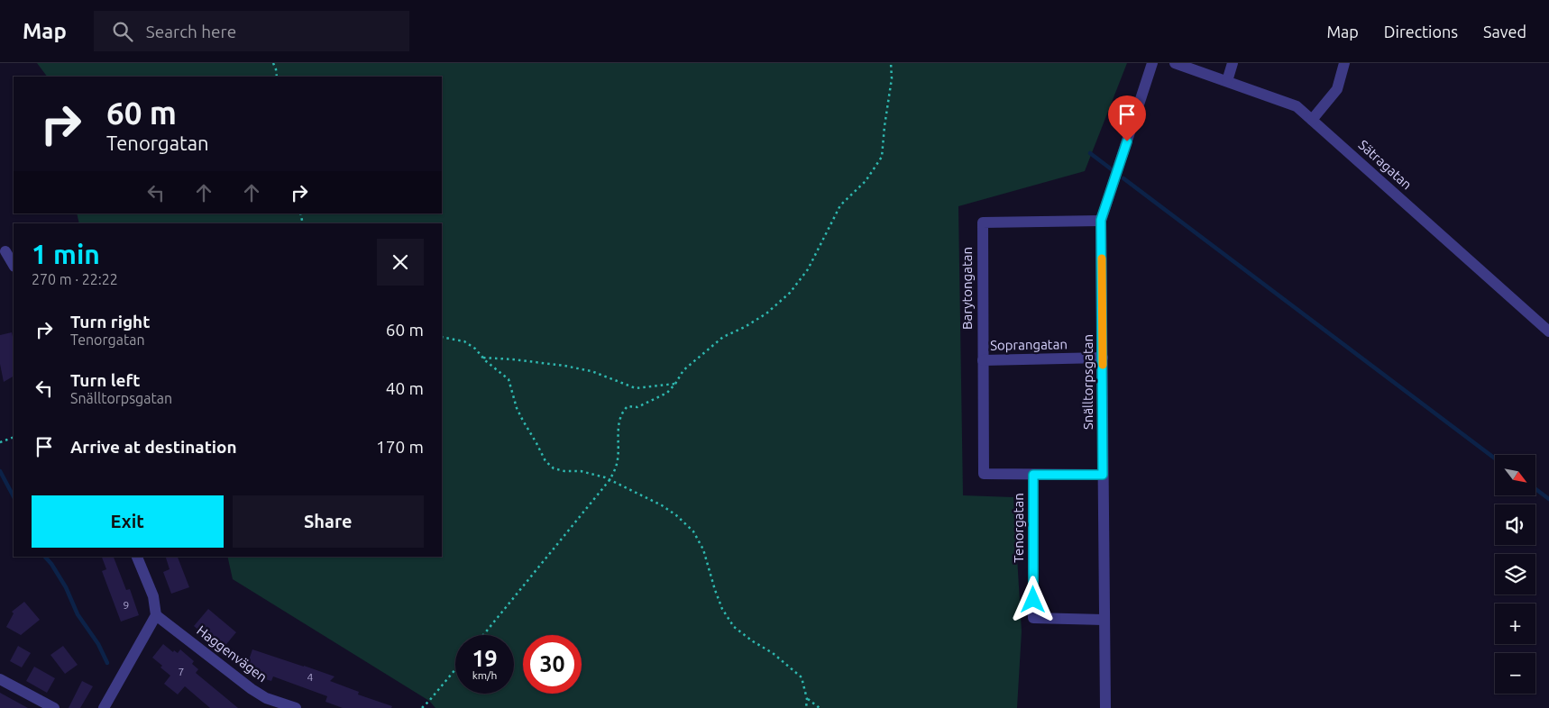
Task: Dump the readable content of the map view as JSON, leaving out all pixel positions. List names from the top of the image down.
{
  "streets": {
    "street": [
      "Sätragatan",
      "Barytongatan",
      "Soprangatan",
      "Snälltorpsgatan",
      "Tenorgatan",
      "Haggenvägen"
    ]
  },
  "crossings": [
    ["Barytongatan", "Soprangatan"],
    ["Barytongatan", "Snälltorpsgatan"],
    ["Barytongatan", "Tenorgatan"],
    ["Soprangatan", "Snälltorpsgatan"],
    ["Snälltorpsgatan", "Tenorgatan"]
  ],
  "house_numbers": ["9", "7", "4"],
  "north": "bottom right",
  "page": {
    "header": "Map",
    "search": "Search here",
    "nav": ["Map", "Directions", "Saved"],
    "turn": ["60 m", "Tenorgatan"],
    "heading": ["1 min", "270 m · 22:22"],
    "list": [
      {
        "name": "Turn right",
        "note": "Tenorgatan",
        "value": "60 m"
      },
      {
        "name": "Turn left",
        "note": "Snälltorpsgatan",
        "value": "40 m"
      },
      {
        "name": "Arrive at destination",
        "value": "170 m"
      }
    ],
    "map_buttons": ["+", "−"],
    "buttons": ["Exit", "Share"],
    "speed": "19 km/h",
    "limit": "30"
  }
}
